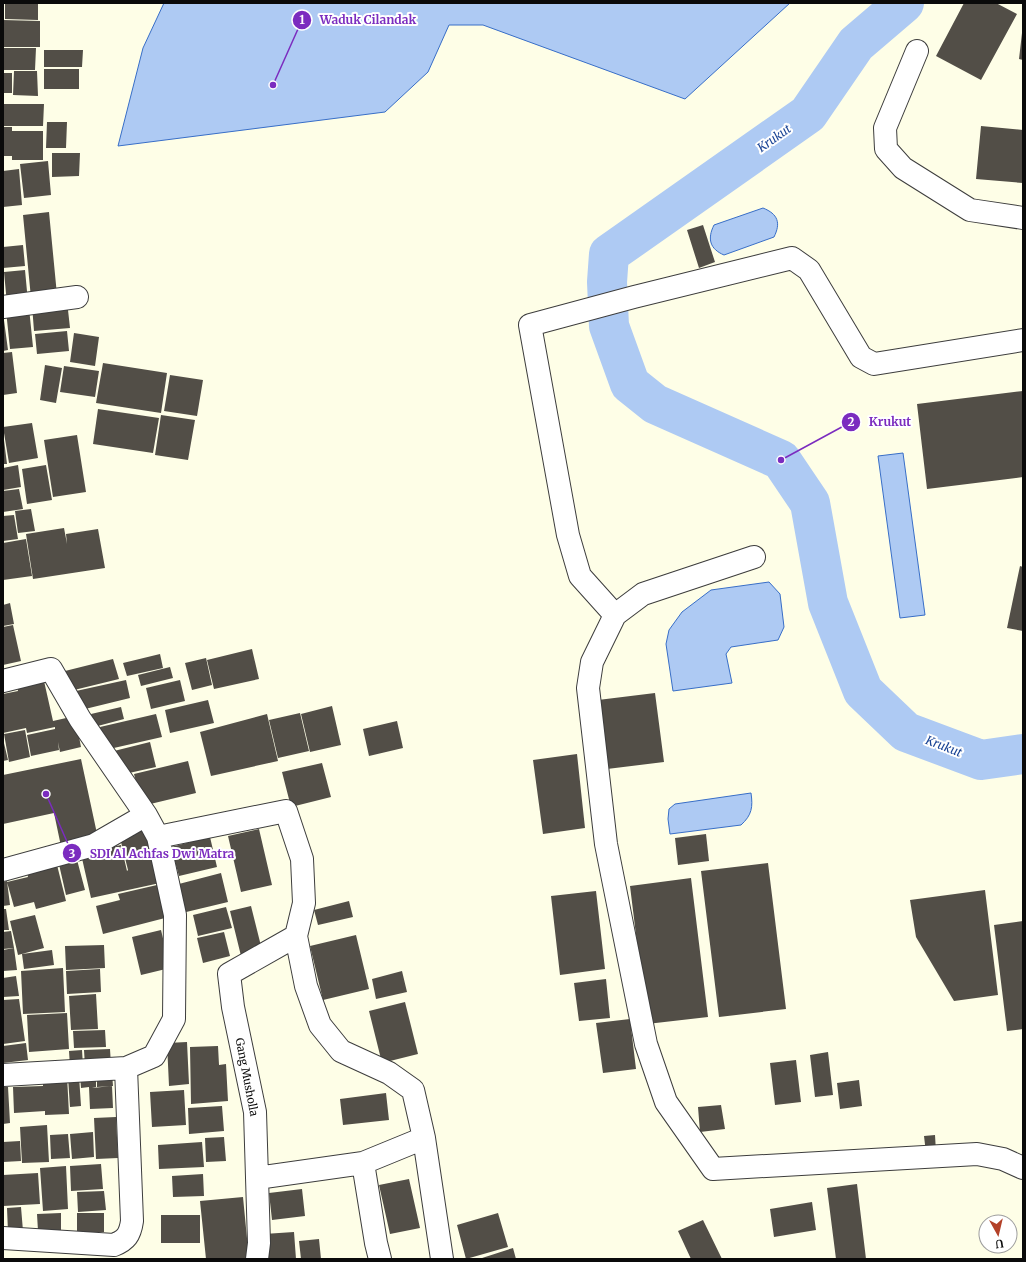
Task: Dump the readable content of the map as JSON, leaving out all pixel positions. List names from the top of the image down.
{
  "streets": {
    "street": ["Gang Musholla"]
  },
  "water": ["Krukut"],
  "places": ["Waduk Cilandak", "Krukut", "SDI Al Achfas Dwi Matra"],
  "north": "bottom"
}
